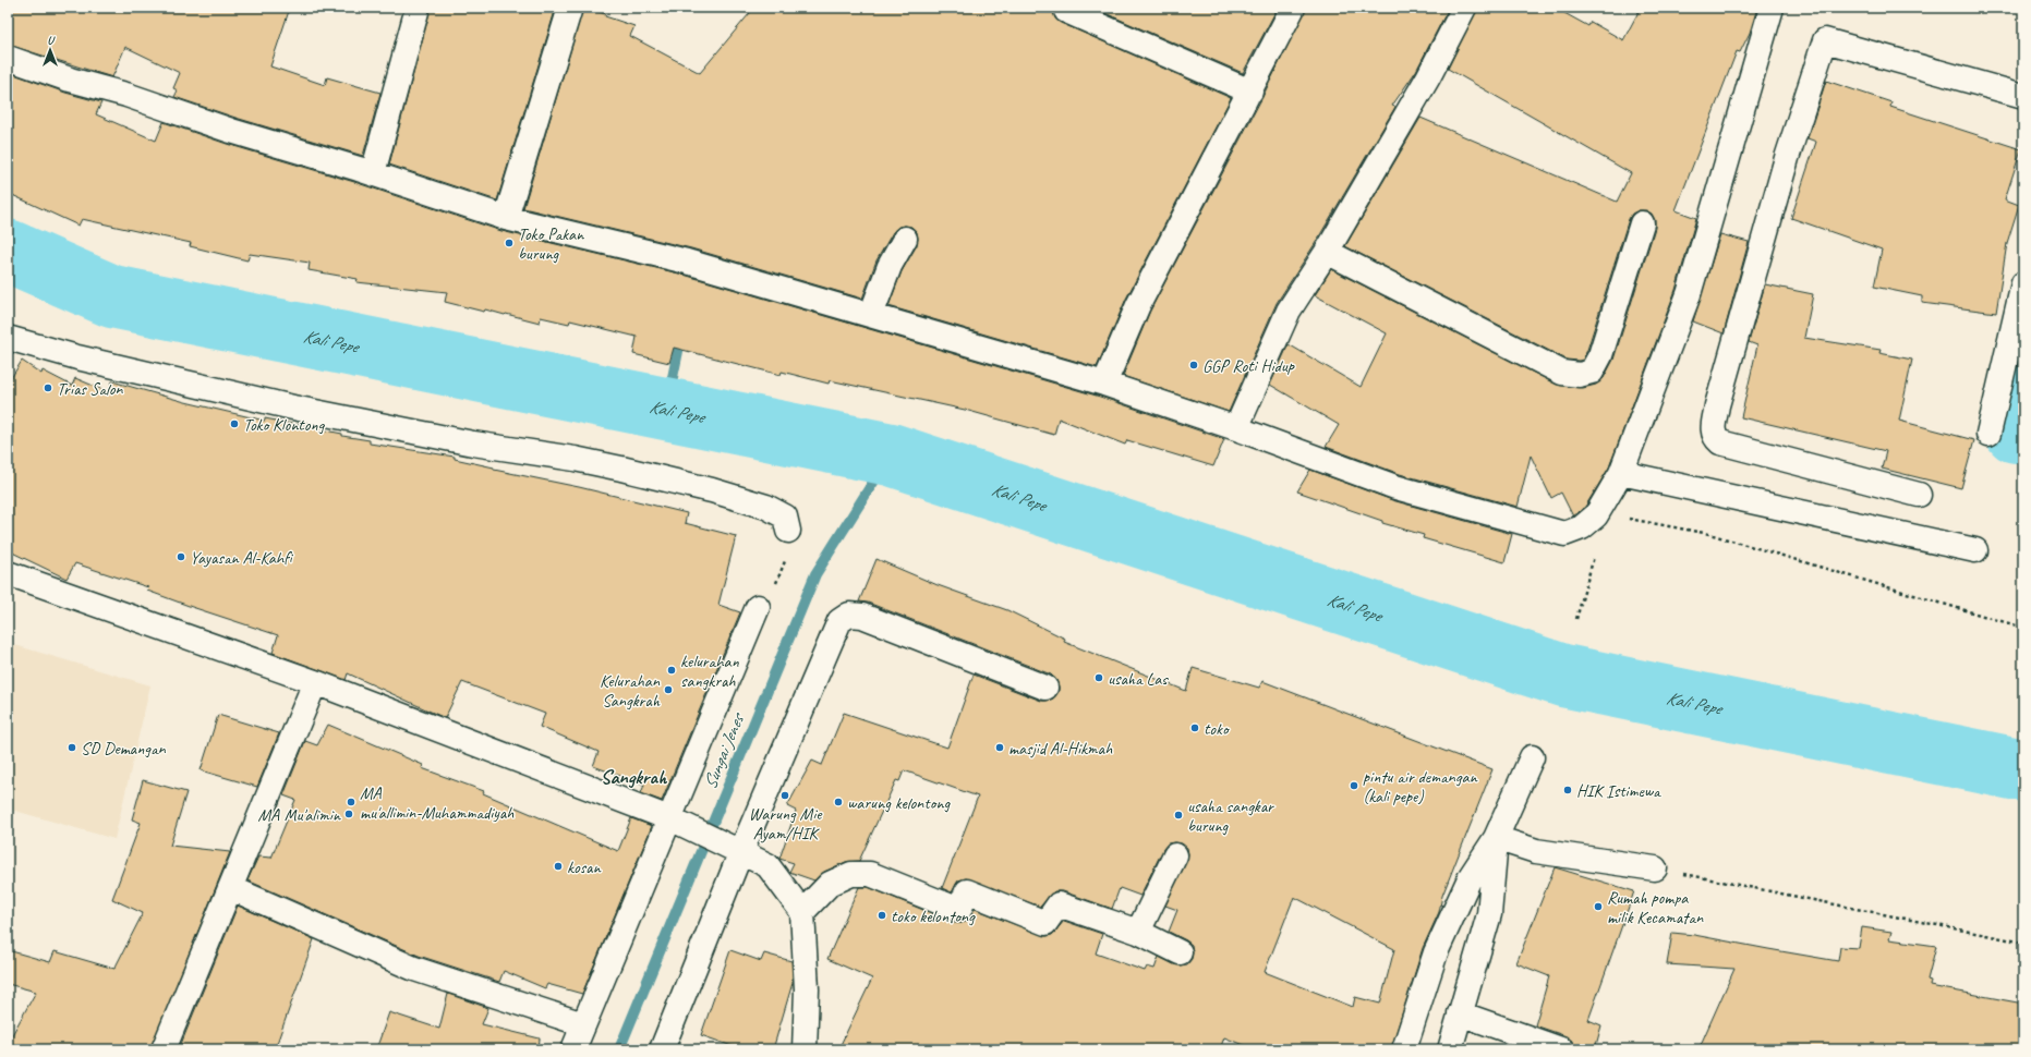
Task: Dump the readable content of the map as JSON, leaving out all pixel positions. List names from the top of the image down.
{
  "districts": ["Sangkrah"],
  "water": ["Kali Pepe", "Sungai Jenes"],
  "places": [
    "Toko Pakan burung",
    "GGP Roti Hidup",
    "Trias Salon",
    "Toko Klontong",
    "Yayasan Al-Kahfi",
    "kelurahan sangkrah",
    "usaha Las",
    "Kelurahan Sangkrah",
    "toko",
    "SD Demangan",
    "masjid Al-Hikmah",
    "pintu air demangan (kali pepe)",
    "HIK Istimewa",
    "Warung Mie Ayam/HIK",
    "MA mu'allimin-Muhammadiyah",
    "warung kelontong",
    "MA Mu'alimin",
    "usaha sangkar burung",
    "kosan",
    "Rumah pompa milik Kecamatan",
    "toko kelontong"
  ],
  "north": "top"
}
